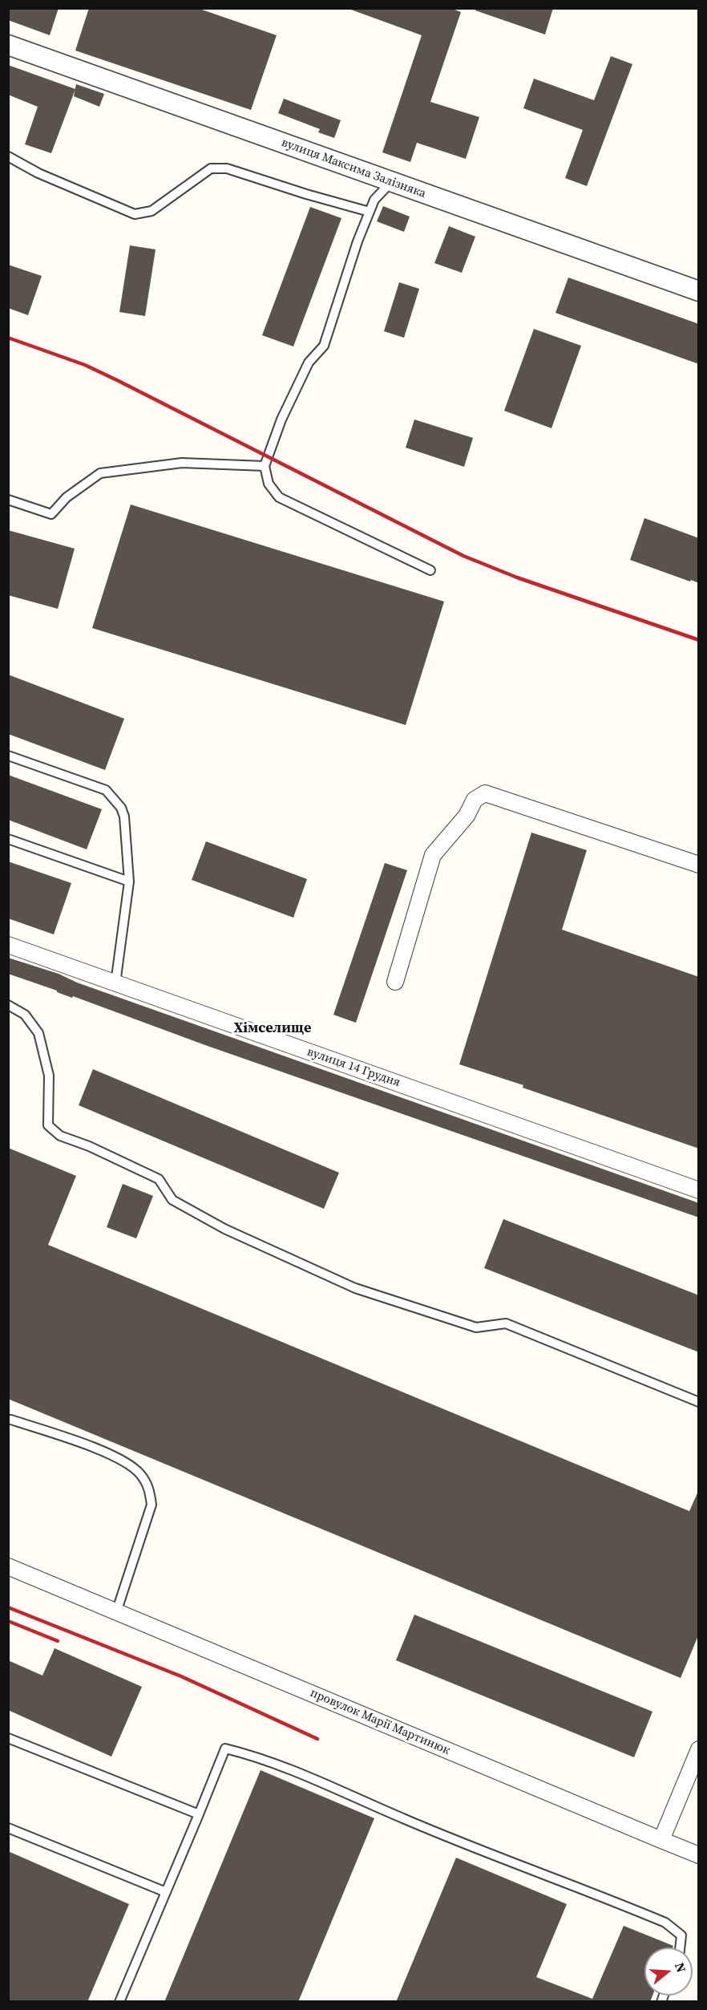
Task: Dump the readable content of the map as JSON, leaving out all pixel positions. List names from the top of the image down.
{
  "streets": {
    "street": ["вулиця Максима Залізняка", "вулиця 14 Грудня", "провулок Марії Мартинюк"]
  },
  "districts": ["Хімселище"],
  "north": "right"
}
